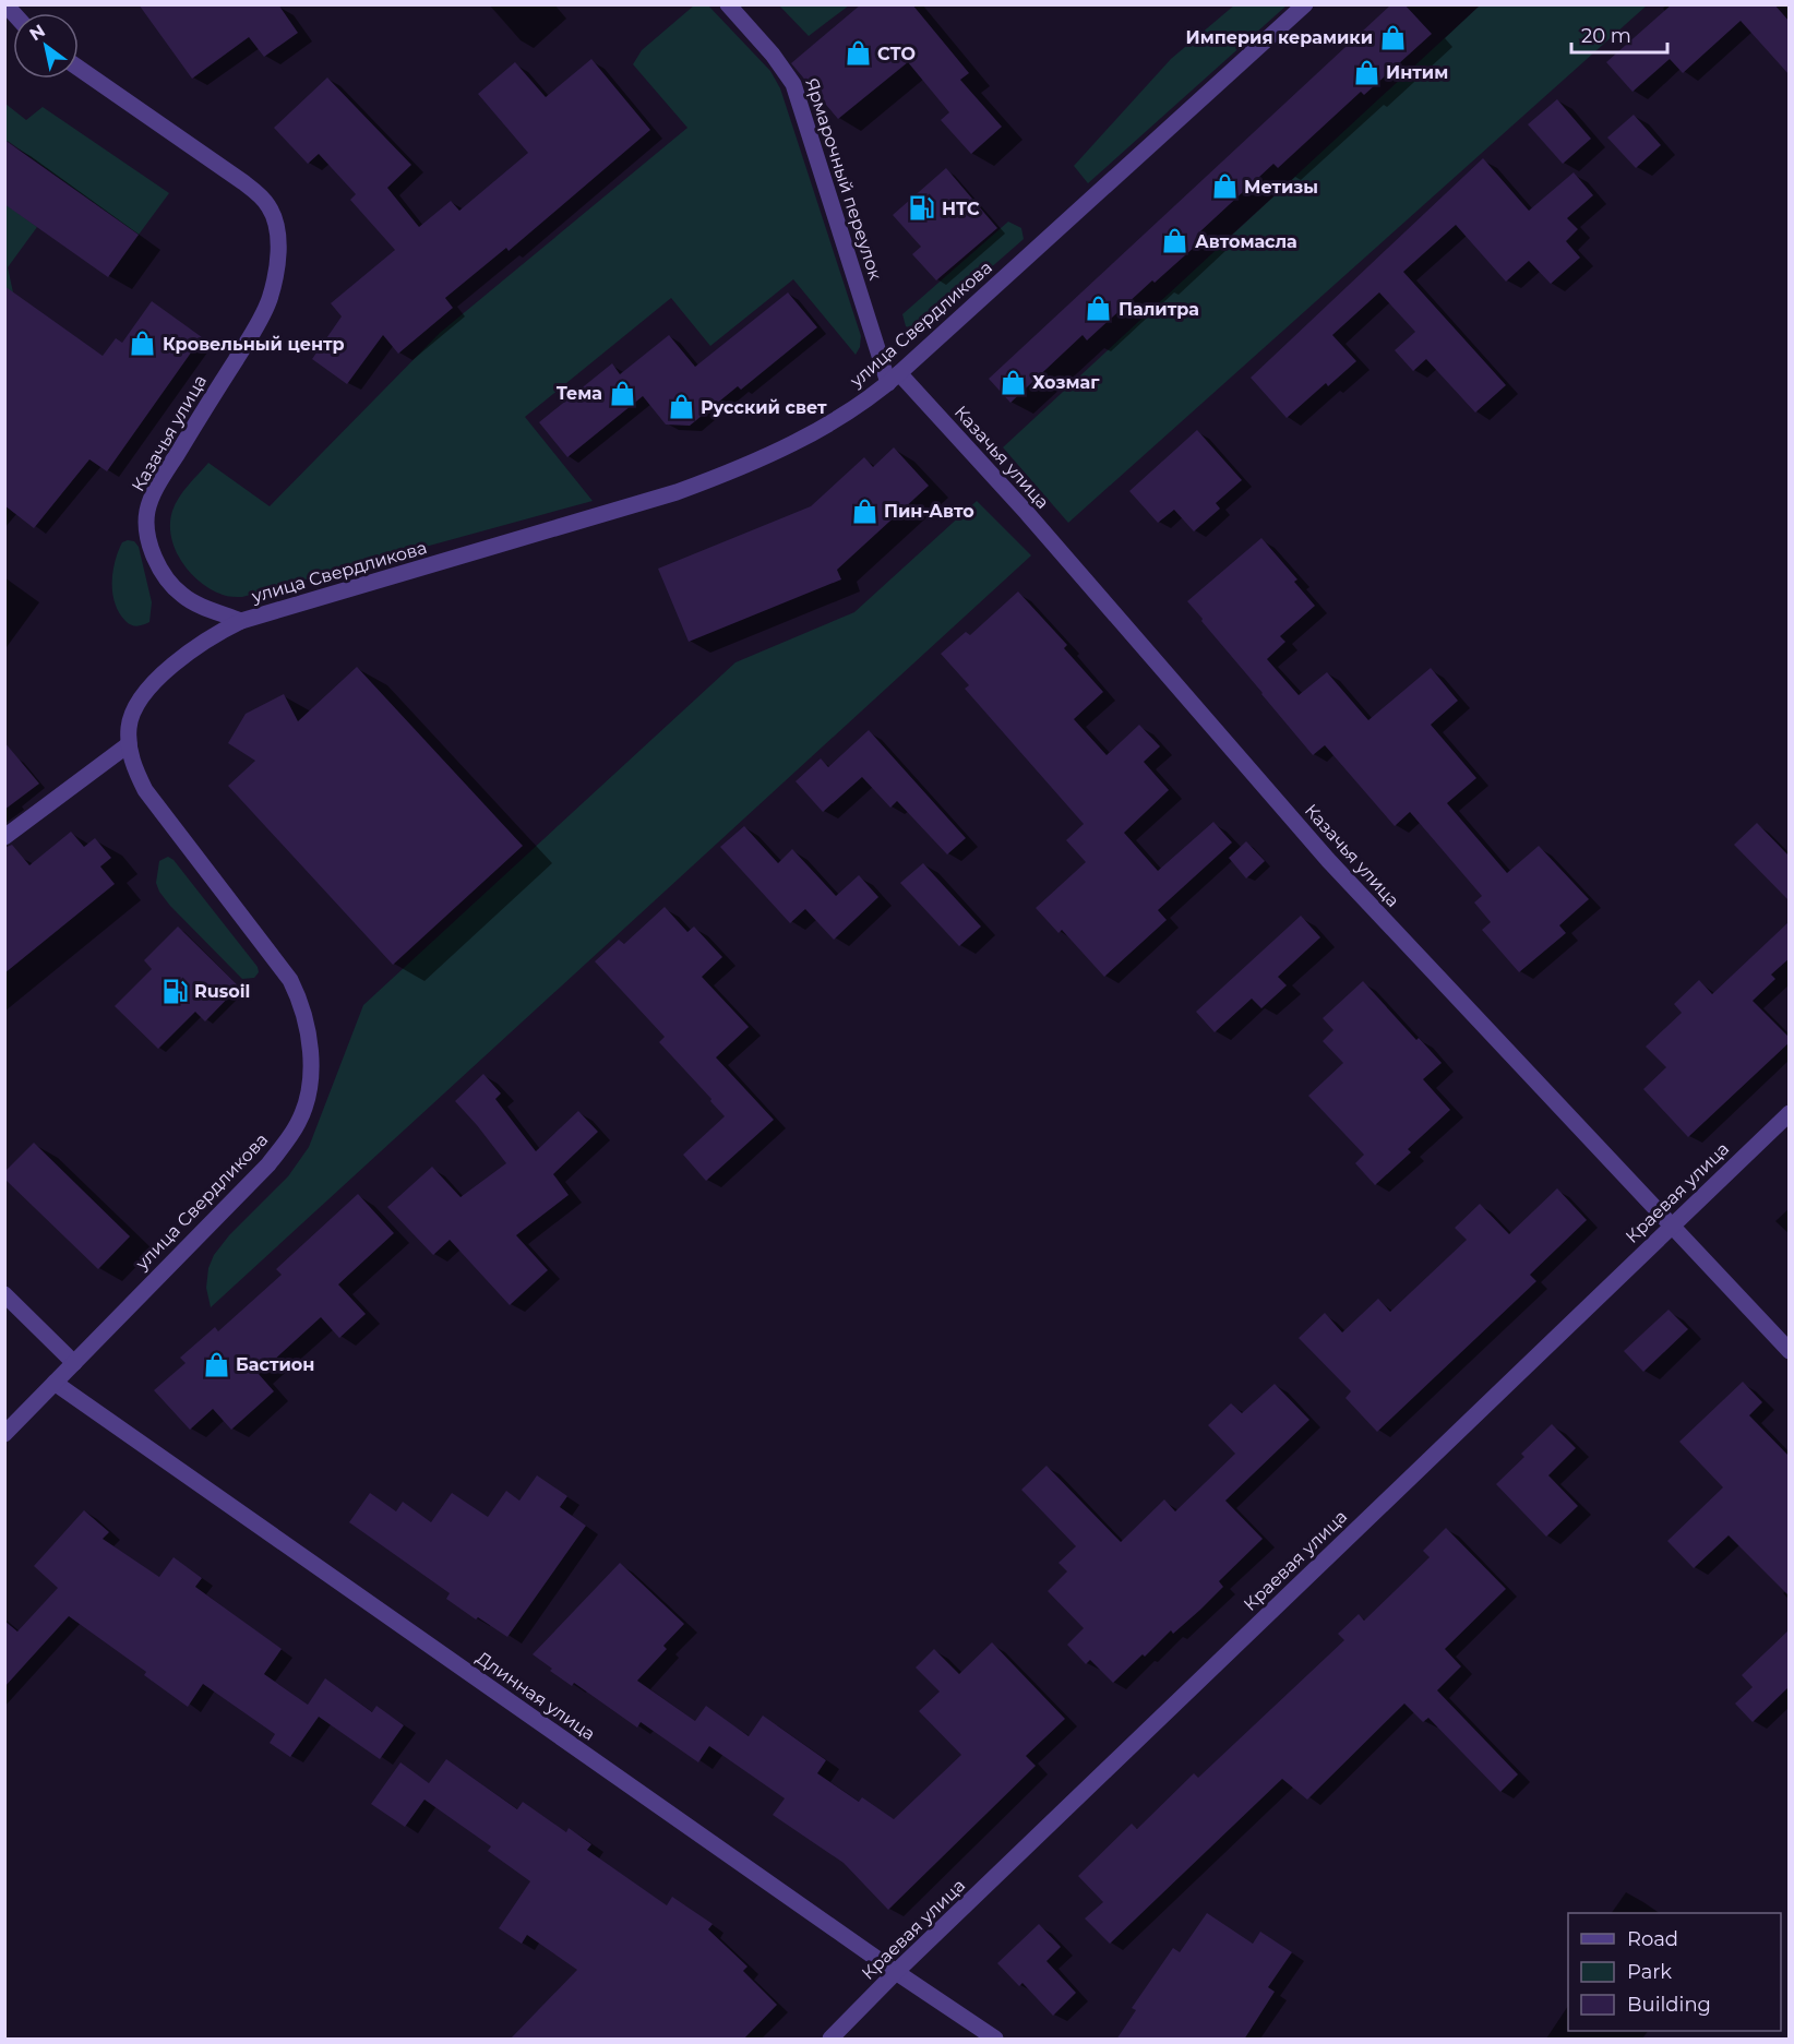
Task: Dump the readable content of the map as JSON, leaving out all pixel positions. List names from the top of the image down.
{
  "streets": {
    "street": [
      "Ярмарочный переулок",
      "улица Свердликова",
      "Казачья улица",
      "Краевая улица",
      "Длинная улица"
    ]
  },
  "crossings": [
    ["Ярмарочный переулок", "улица Свердликова"],
    ["Ярмарочный переулок", "Казачья улица"],
    ["улица Свердликова", "Казачья улица"],
    ["улица Свердликова", "Длинная улица"],
    ["Казачья улица", "Краевая улица"],
    ["Краевая улица", "Длинная улица"]
  ],
  "places": {
    "shop": [
      "Империя керамики",
      "СТО",
      "Интим",
      "Метизы",
      "Автомасла",
      "Палитра",
      "Кровельный центр",
      "Хозмаг",
      "Тема",
      "Русский свет",
      "Пин-Авто",
      "Бастион"
    ],
    "fuel station": ["НТС", "Rusoil"]
  },
  "legend": ["Road", "Park", "Building"],
  "scale_bar": "20 m",
  "north": "top left"
}
